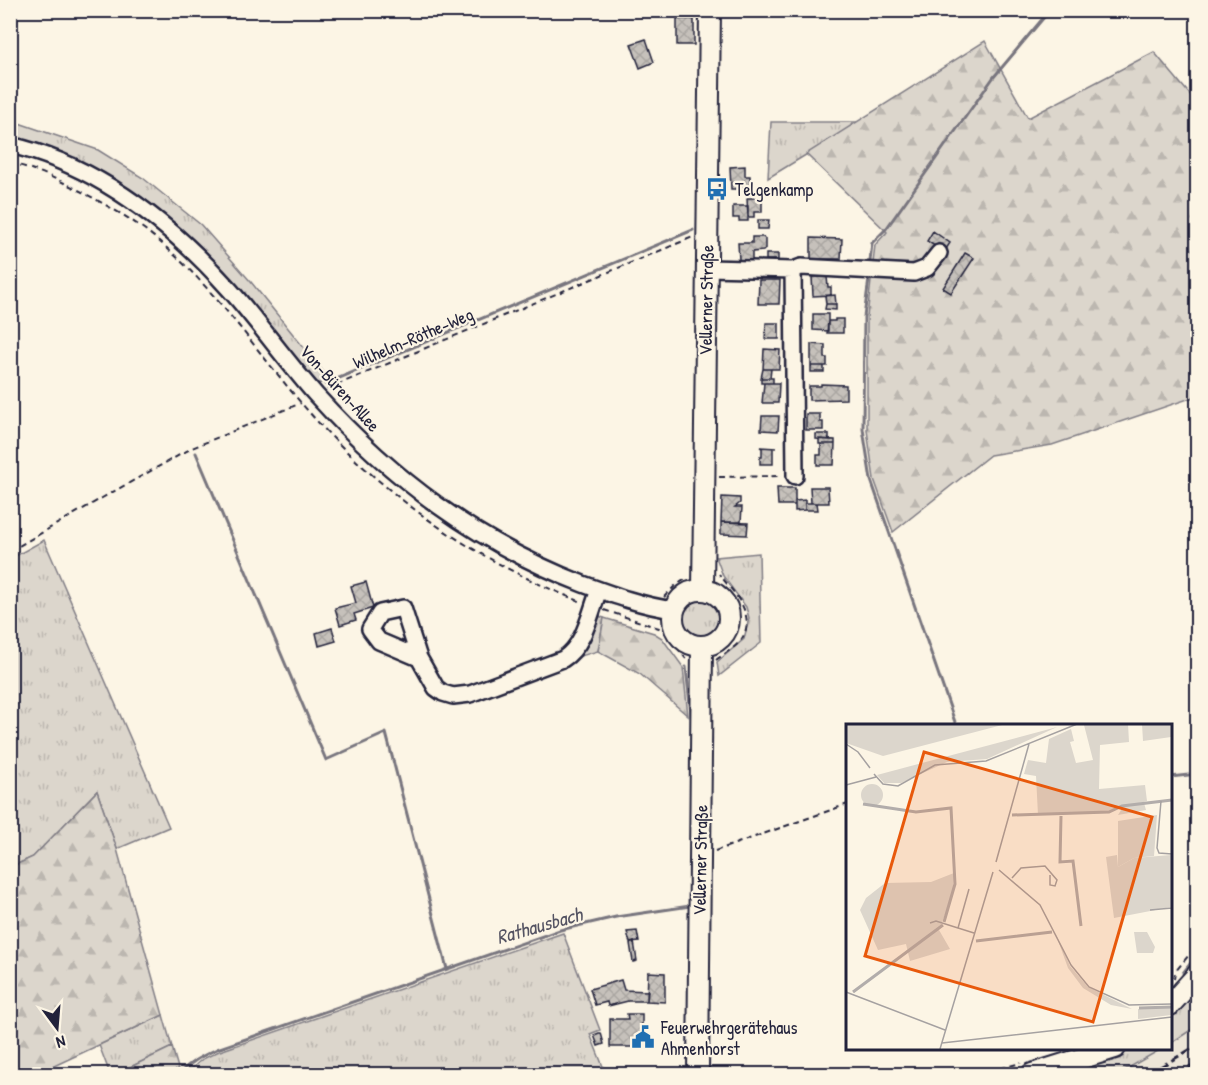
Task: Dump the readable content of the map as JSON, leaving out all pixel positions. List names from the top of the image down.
{
  "streets": {
    "main road": ["Vellerner Straße"],
    "street": ["Von-Büren-Allee"],
    "path": ["Wilhelm-Röthe-Weg"]
  },
  "crossings": [
    ["Vellerner Straße", "Wilhelm-Röthe-Weg"],
    ["Wilhelm-Röthe-Weg", "Von-Büren-Allee"]
  ],
  "water": ["Rathausbach"],
  "places": {
    "bus stop": ["Telgenkamp"],
    "public building": ["Feuerwehrgerätehaus Ahmenhorst"]
  },
  "north": "bottom"
}
